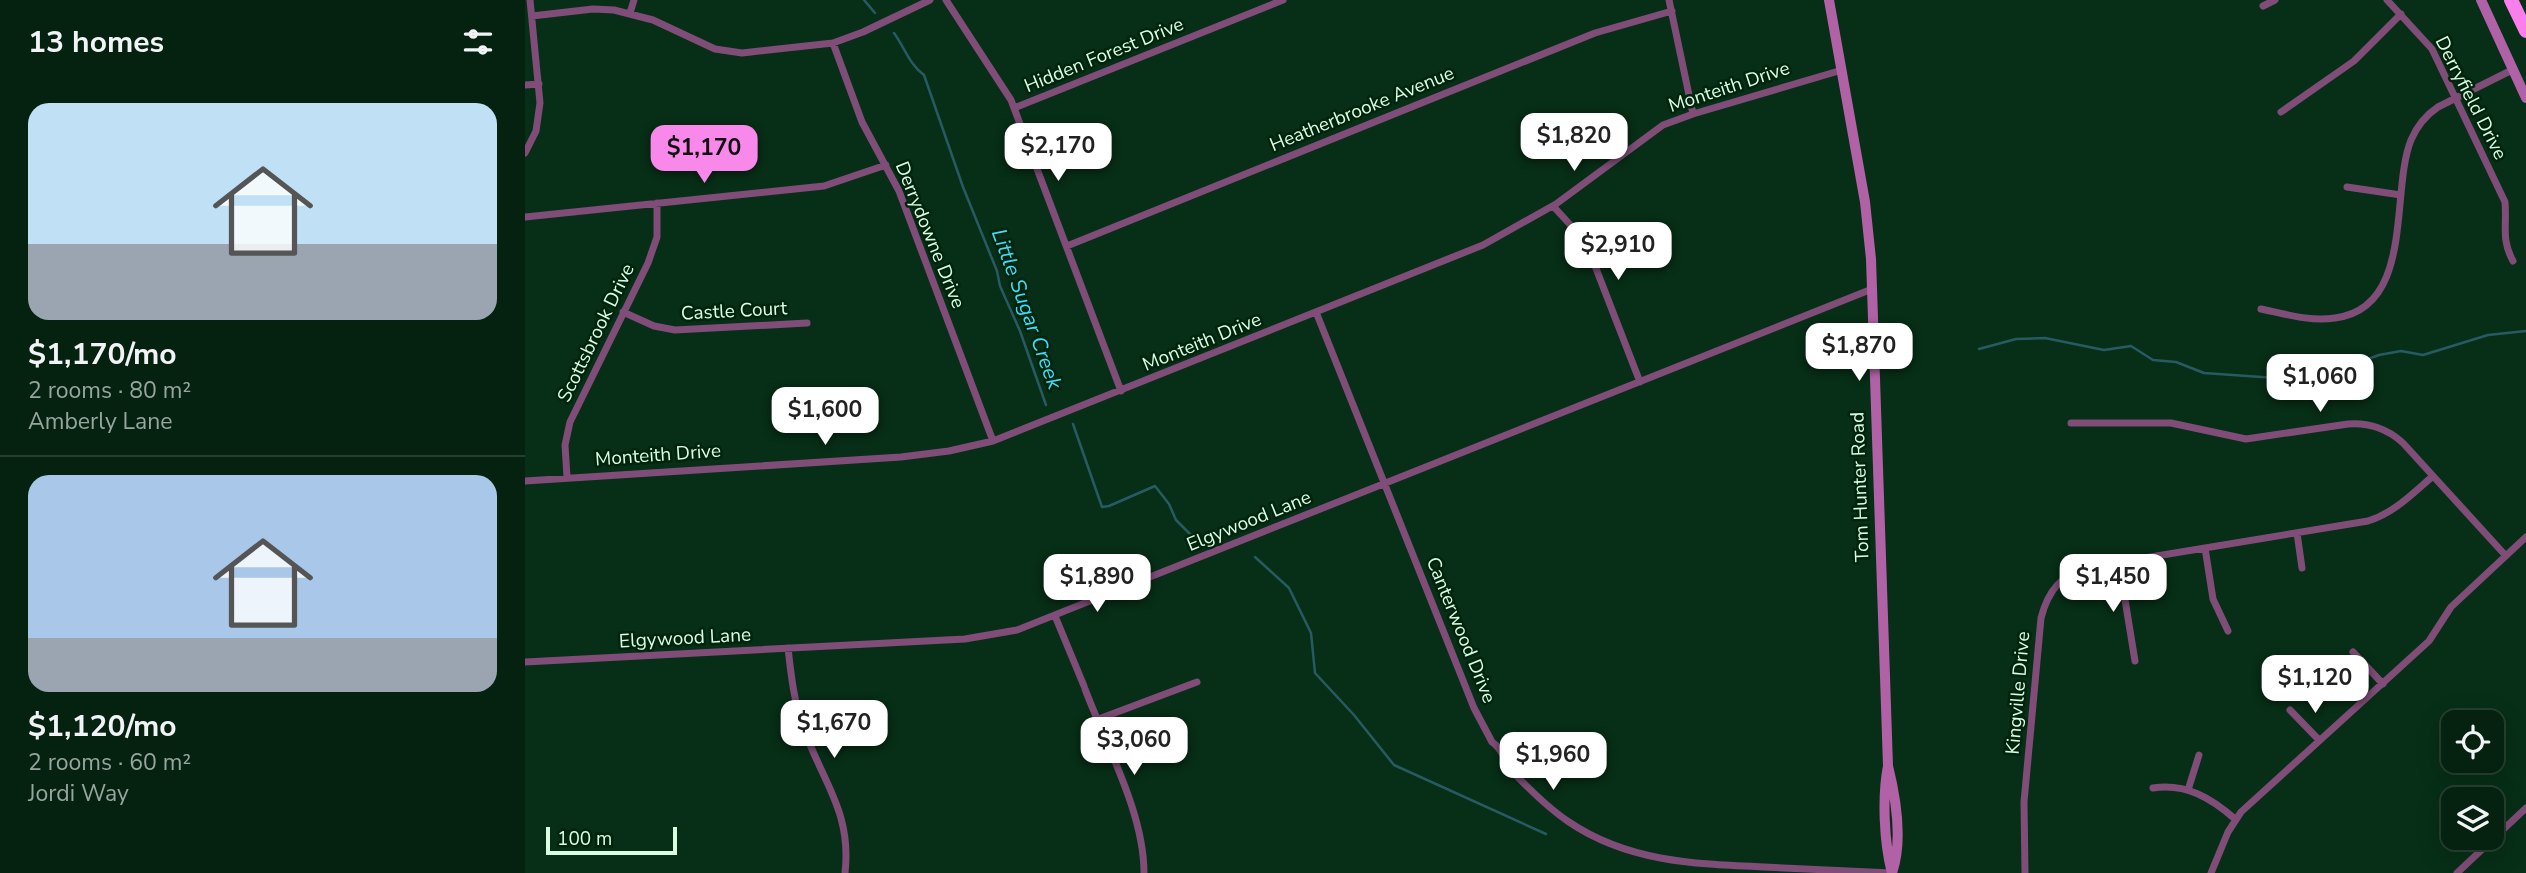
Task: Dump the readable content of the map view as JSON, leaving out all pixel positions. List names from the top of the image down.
{
  "streets": {
    "street": [
      "Hidden Forest Drive",
      "Monteith Drive",
      "Derryfield Drive",
      "Heatherbrooke Avenue",
      "Derrydowne Drive",
      "Castle Court",
      "Scottsbrook Drive",
      "Tom Hunter Road",
      "Elgywood Lane",
      "Canterwood Drive",
      "Kingville Drive"
    ]
  },
  "crossings": [
    ["Monteith Drive", "Derrydowne Drive"],
    ["Monteith Drive", "Scottsbrook Drive"],
    ["Monteith Drive", "Tom Hunter Road"],
    ["Monteith Drive", "Canterwood Drive"],
    ["Castle Court", "Scottsbrook Drive"],
    ["Tom Hunter Road", "Elgywood Lane"],
    ["Tom Hunter Road", "Canterwood Drive"],
    ["Elgywood Lane", "Canterwood Drive"]
  ],
  "water": ["Little Sugar Creek"],
  "scale_bar": "100 m",
  "page": {
    "heading": "13 homes",
    "list": [
      {
        "name": "$1,170/mo",
        "note": "2 rooms · 80 m² · Amberly Lane"
      },
      {
        "name": "$1,120/mo",
        "note": "2 rooms · 60 m² · Jordi Way"
      }
    ],
    "price": [
      "$1,820",
      "$2,170",
      "$1,170",
      "$2,910",
      "$1,870",
      "$1,060",
      "$1,600",
      "$1,890",
      "$1,450",
      "$1,120",
      "$1,670",
      "$3,060",
      "$1,960"
    ],
    "scale": "100 m"
  }
}
